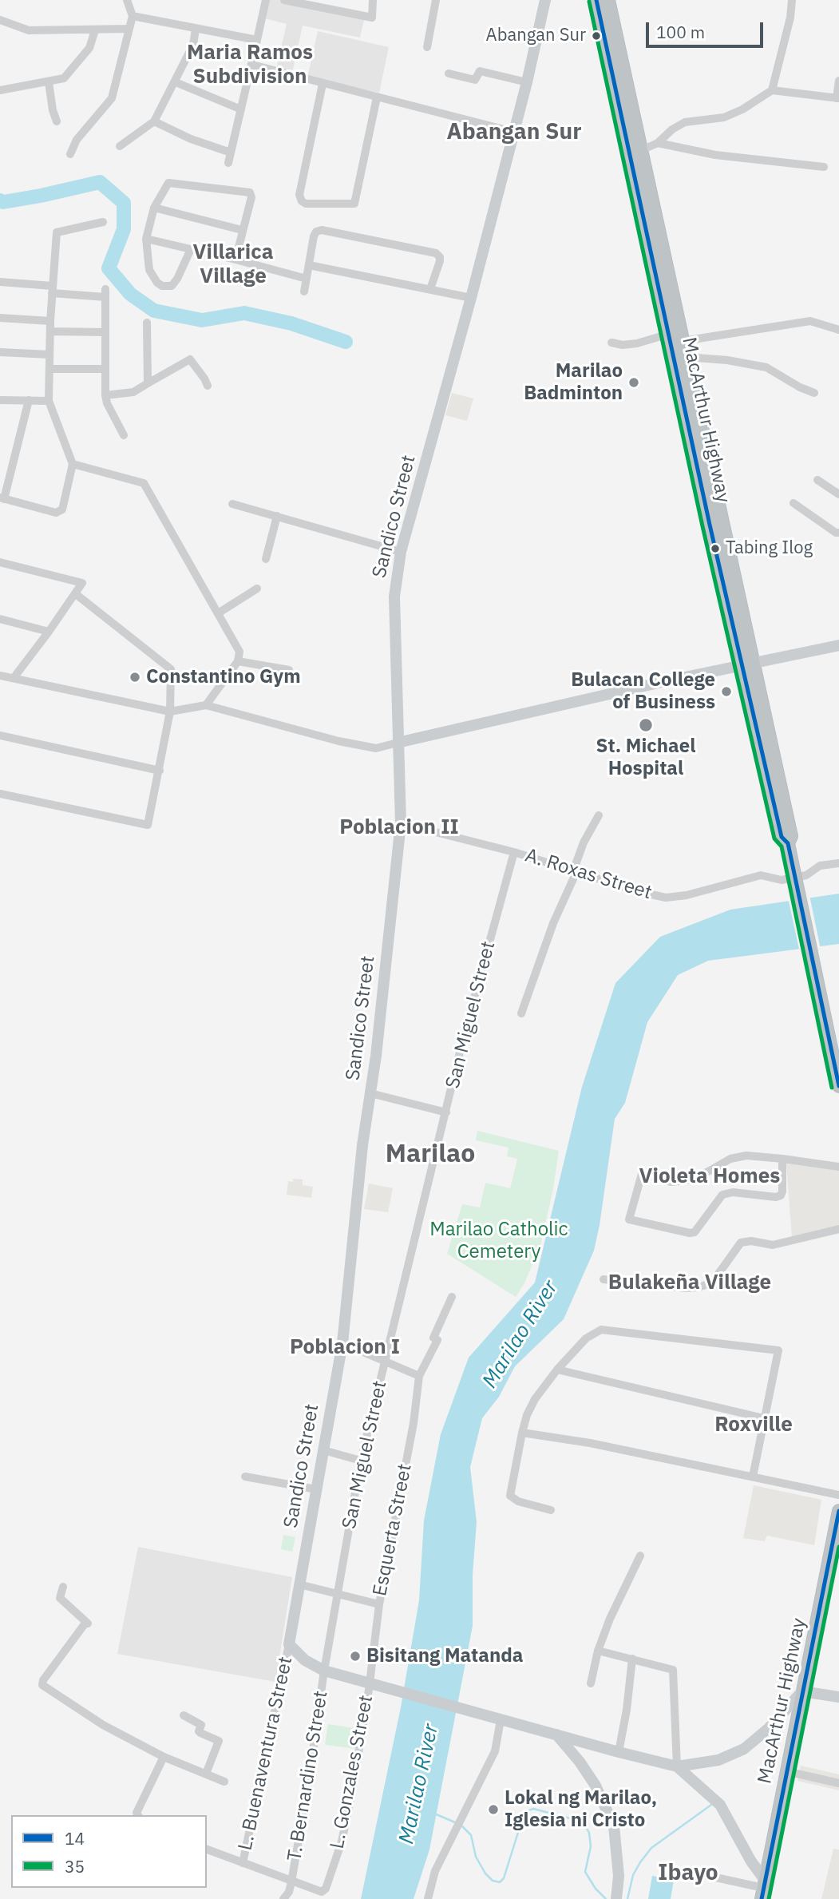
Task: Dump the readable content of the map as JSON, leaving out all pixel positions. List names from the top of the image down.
{
  "streets": {
    "highway": ["MacArthur Highway"],
    "main road": ["Sandico Street"],
    "street": [
      "A. Roxas Street",
      "San Miguel Street",
      "Esquerta Street",
      "L. Buenaventura Street",
      "L. Gonzales Street",
      "T. Bernardino Street"
    ]
  },
  "crossings": [
    ["Sandico Street", "A. Roxas Street"],
    ["Sandico Street", "L. Buenaventura Street"],
    ["A. Roxas Street", "San Miguel Street"],
    ["San Miguel Street", "T. Bernardino Street"],
    ["Esquerta Street", "L. Gonzales Street"],
    ["L. Gonzales Street", "T. Bernardino Street"]
  ],
  "districts": [
    "Maria Ramos Subdivision",
    "Abangan Sur",
    "Villarica Village",
    "Poblacion II",
    "Marilao",
    "Violeta Homes",
    "Bulakeña Village",
    "Poblacion I",
    "Roxville",
    "Ibayo"
  ],
  "water": ["Marilao River"],
  "parks": ["Marilao Catholic Cemetery"],
  "places": [
    "Abangan Sur",
    "Marilao Badminton",
    "Tabing Ilog",
    "Constantino Gym",
    "Bulacan College of Business",
    "St. Michael Hospital",
    "Bisitang Matanda",
    "Lokal ng Marilao, Iglesia ni Cristo"
  ],
  "lines": ["transit line 14", "transit line 35"],
  "legend": ["14", "35"],
  "scale_bar": "100 m"
}
